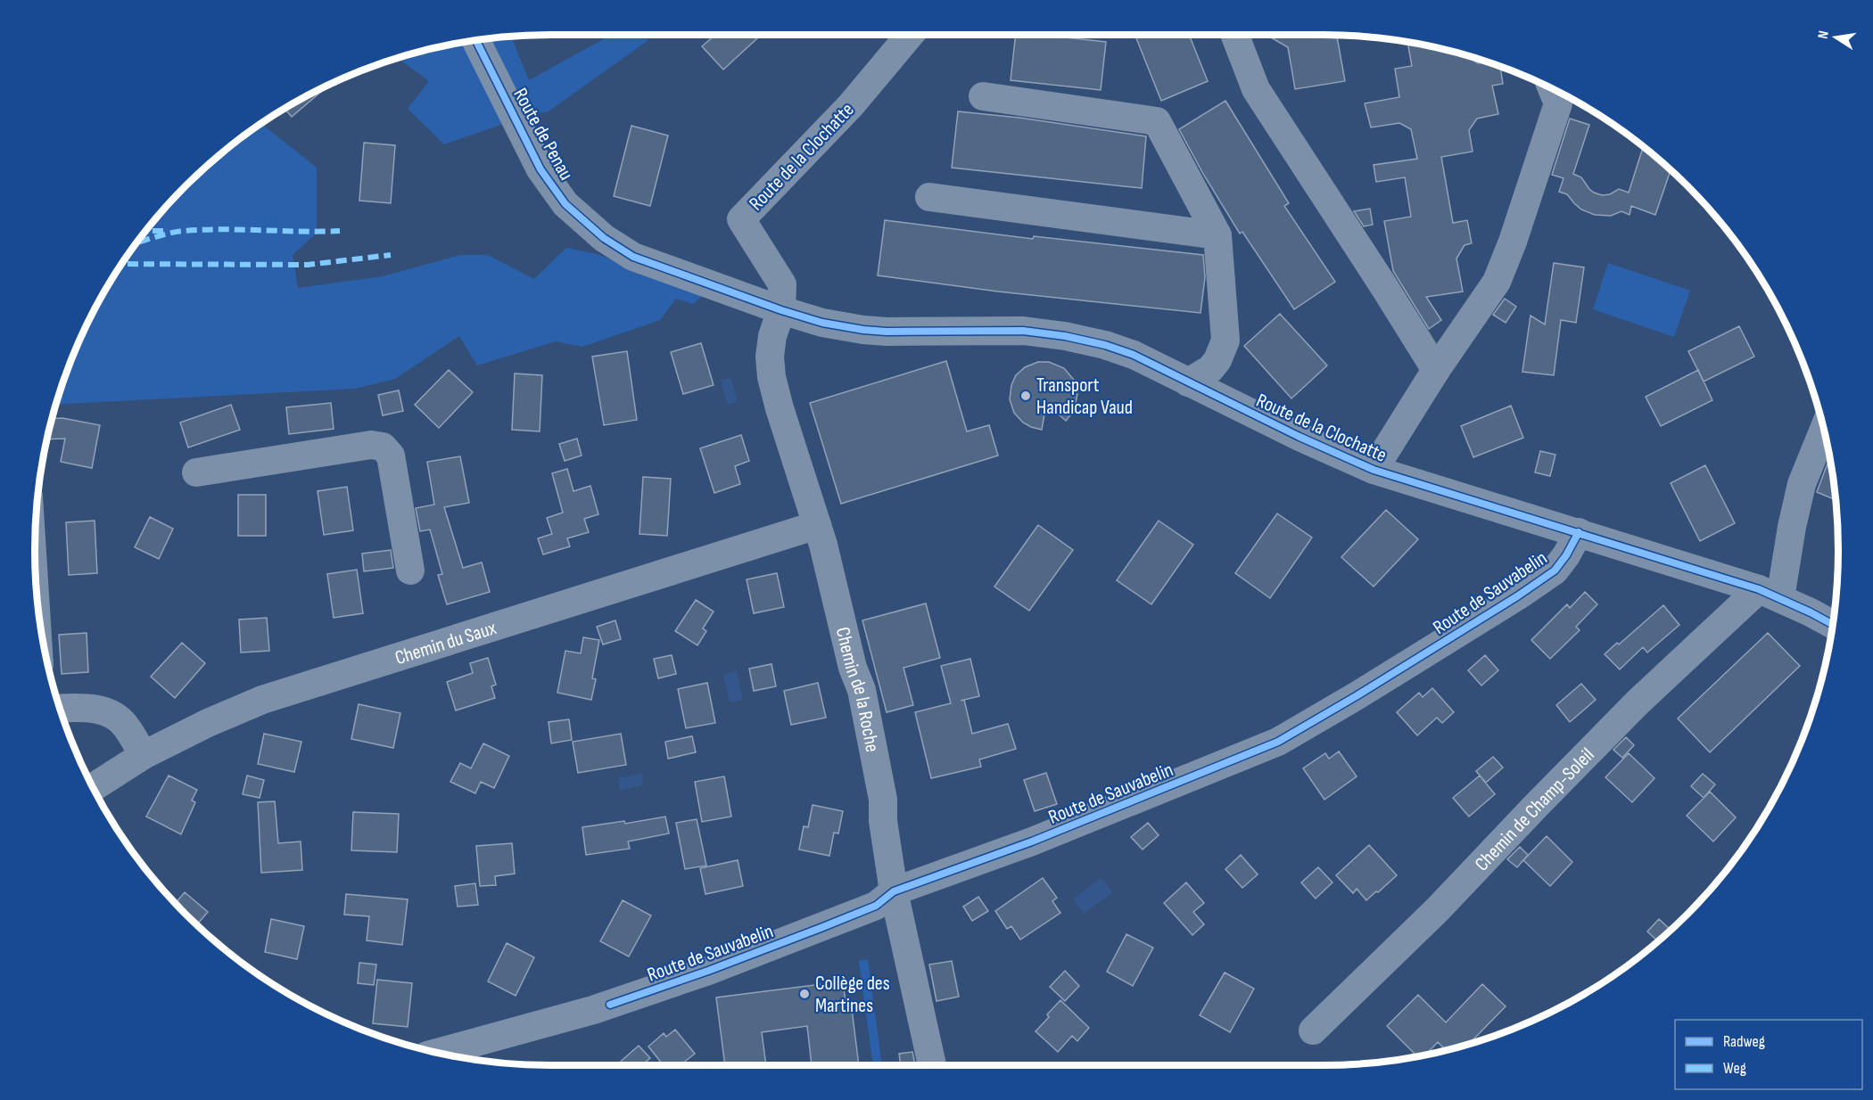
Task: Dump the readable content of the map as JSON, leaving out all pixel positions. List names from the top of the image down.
{
  "streets": {
    "street": [
      "Route de Penau",
      "Route de la Clochatte",
      "Route de Sauvabelin",
      "Chemin du Saux",
      "Chemin de la Roche",
      "Chemin de Champ-Soleil"
    ]
  },
  "crossings": [
    ["Route de Penau", "Route de la Clochatte"],
    ["Route de Penau", "Chemin de la Roche"],
    ["Route de la Clochatte", "Route de Sauvabelin"],
    ["Route de la Clochatte", "Chemin de la Roche"],
    ["Route de la Clochatte", "Chemin de Champ-Soleil"],
    ["Route de Sauvabelin", "Chemin de la Roche"],
    ["Chemin du Saux", "Chemin de la Roche"]
  ],
  "places": ["Transport Handicap Vaud", "Collège des Martines"],
  "legend": ["Radweg", "Weg"],
  "north": "left"
}
